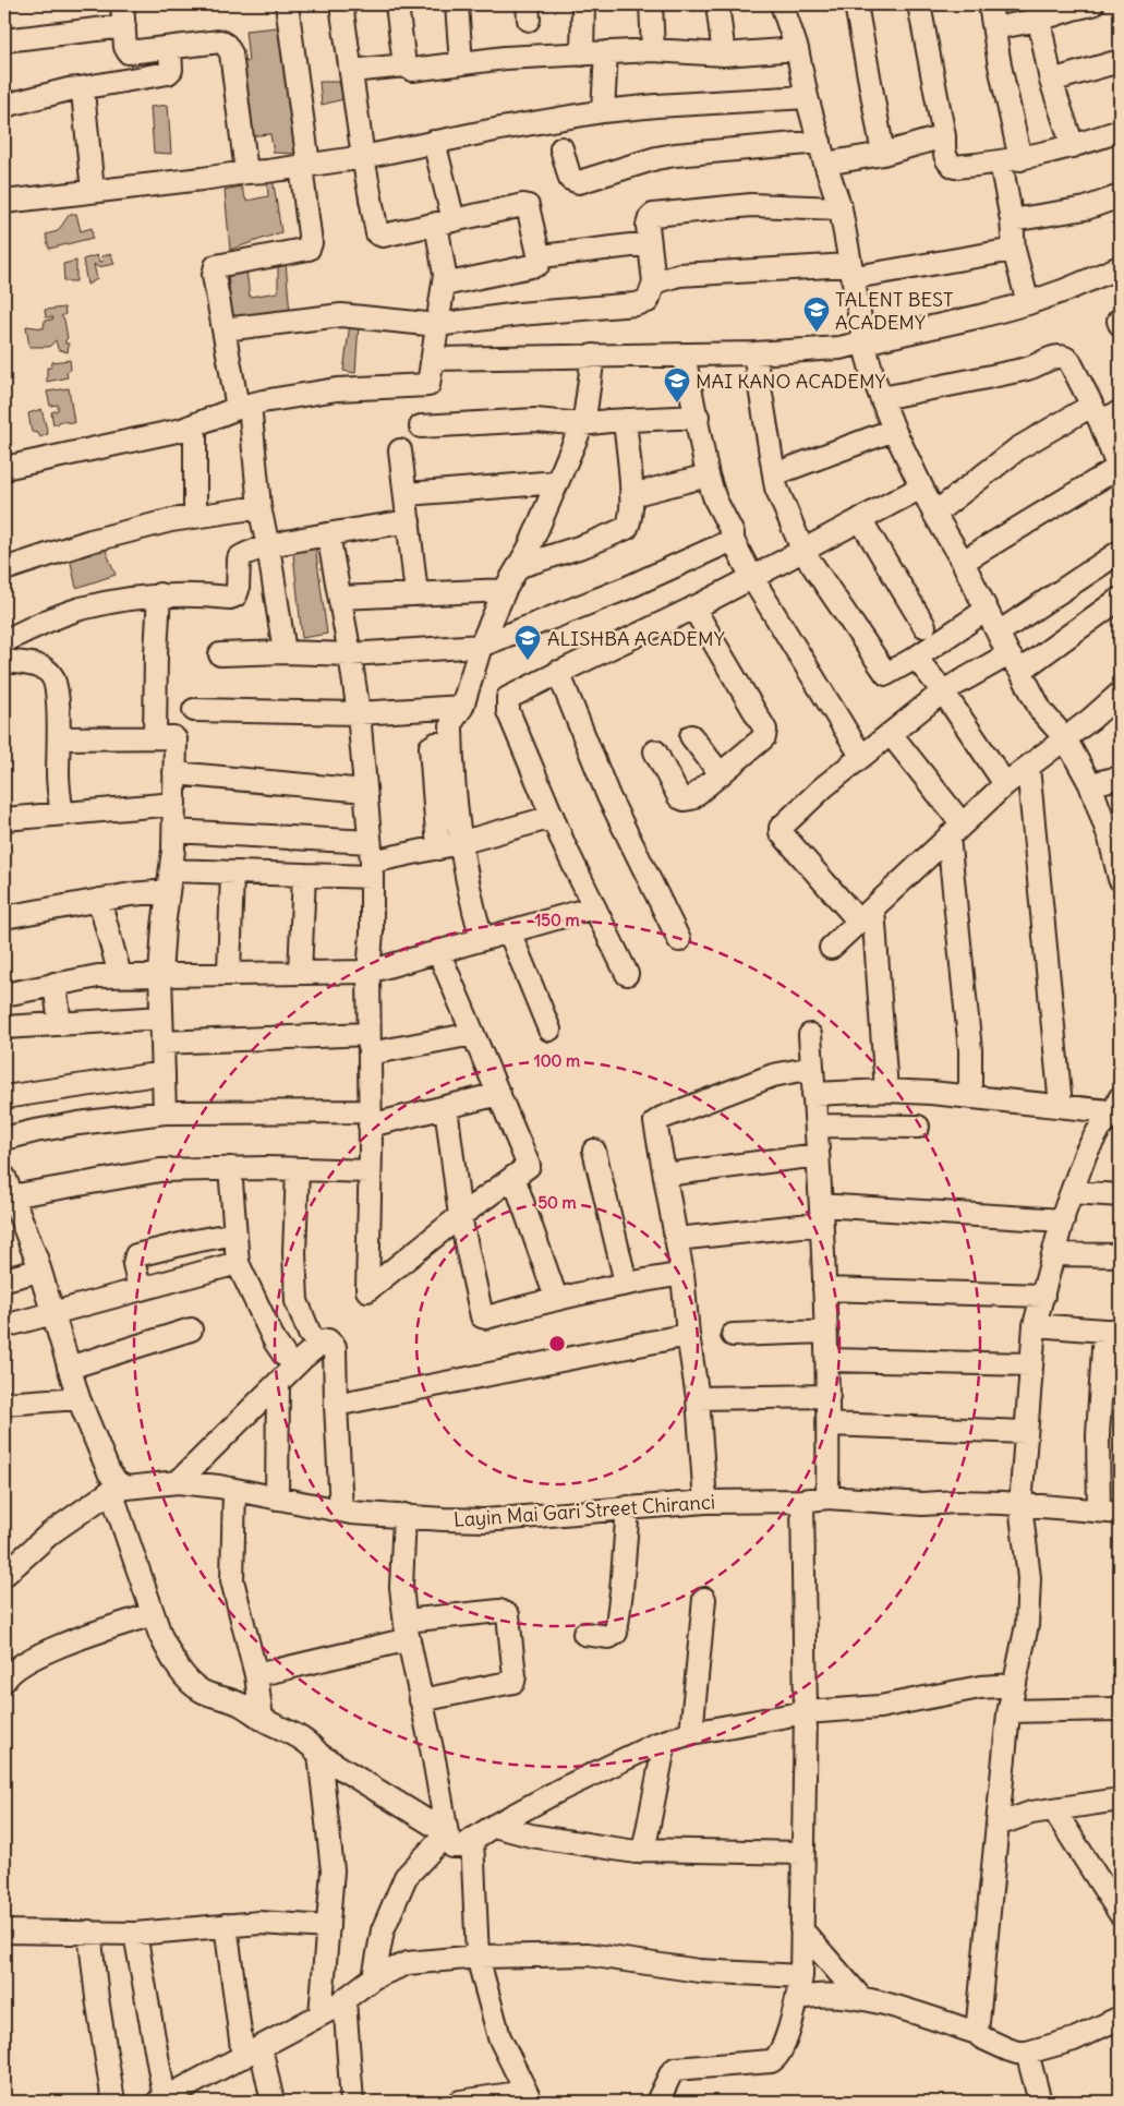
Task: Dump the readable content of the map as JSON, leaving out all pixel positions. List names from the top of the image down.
{
  "streets": {
    "street": ["Layin Mai Gari Street Chiranci"]
  },
  "places": {
    "school or university": ["TALENT BEST ACADEMY", "MAI KANO ACADEMY", "ALISHBA ACADEMY"]
  },
  "rings": ["150 m", "100 m", "50 m"]
}
